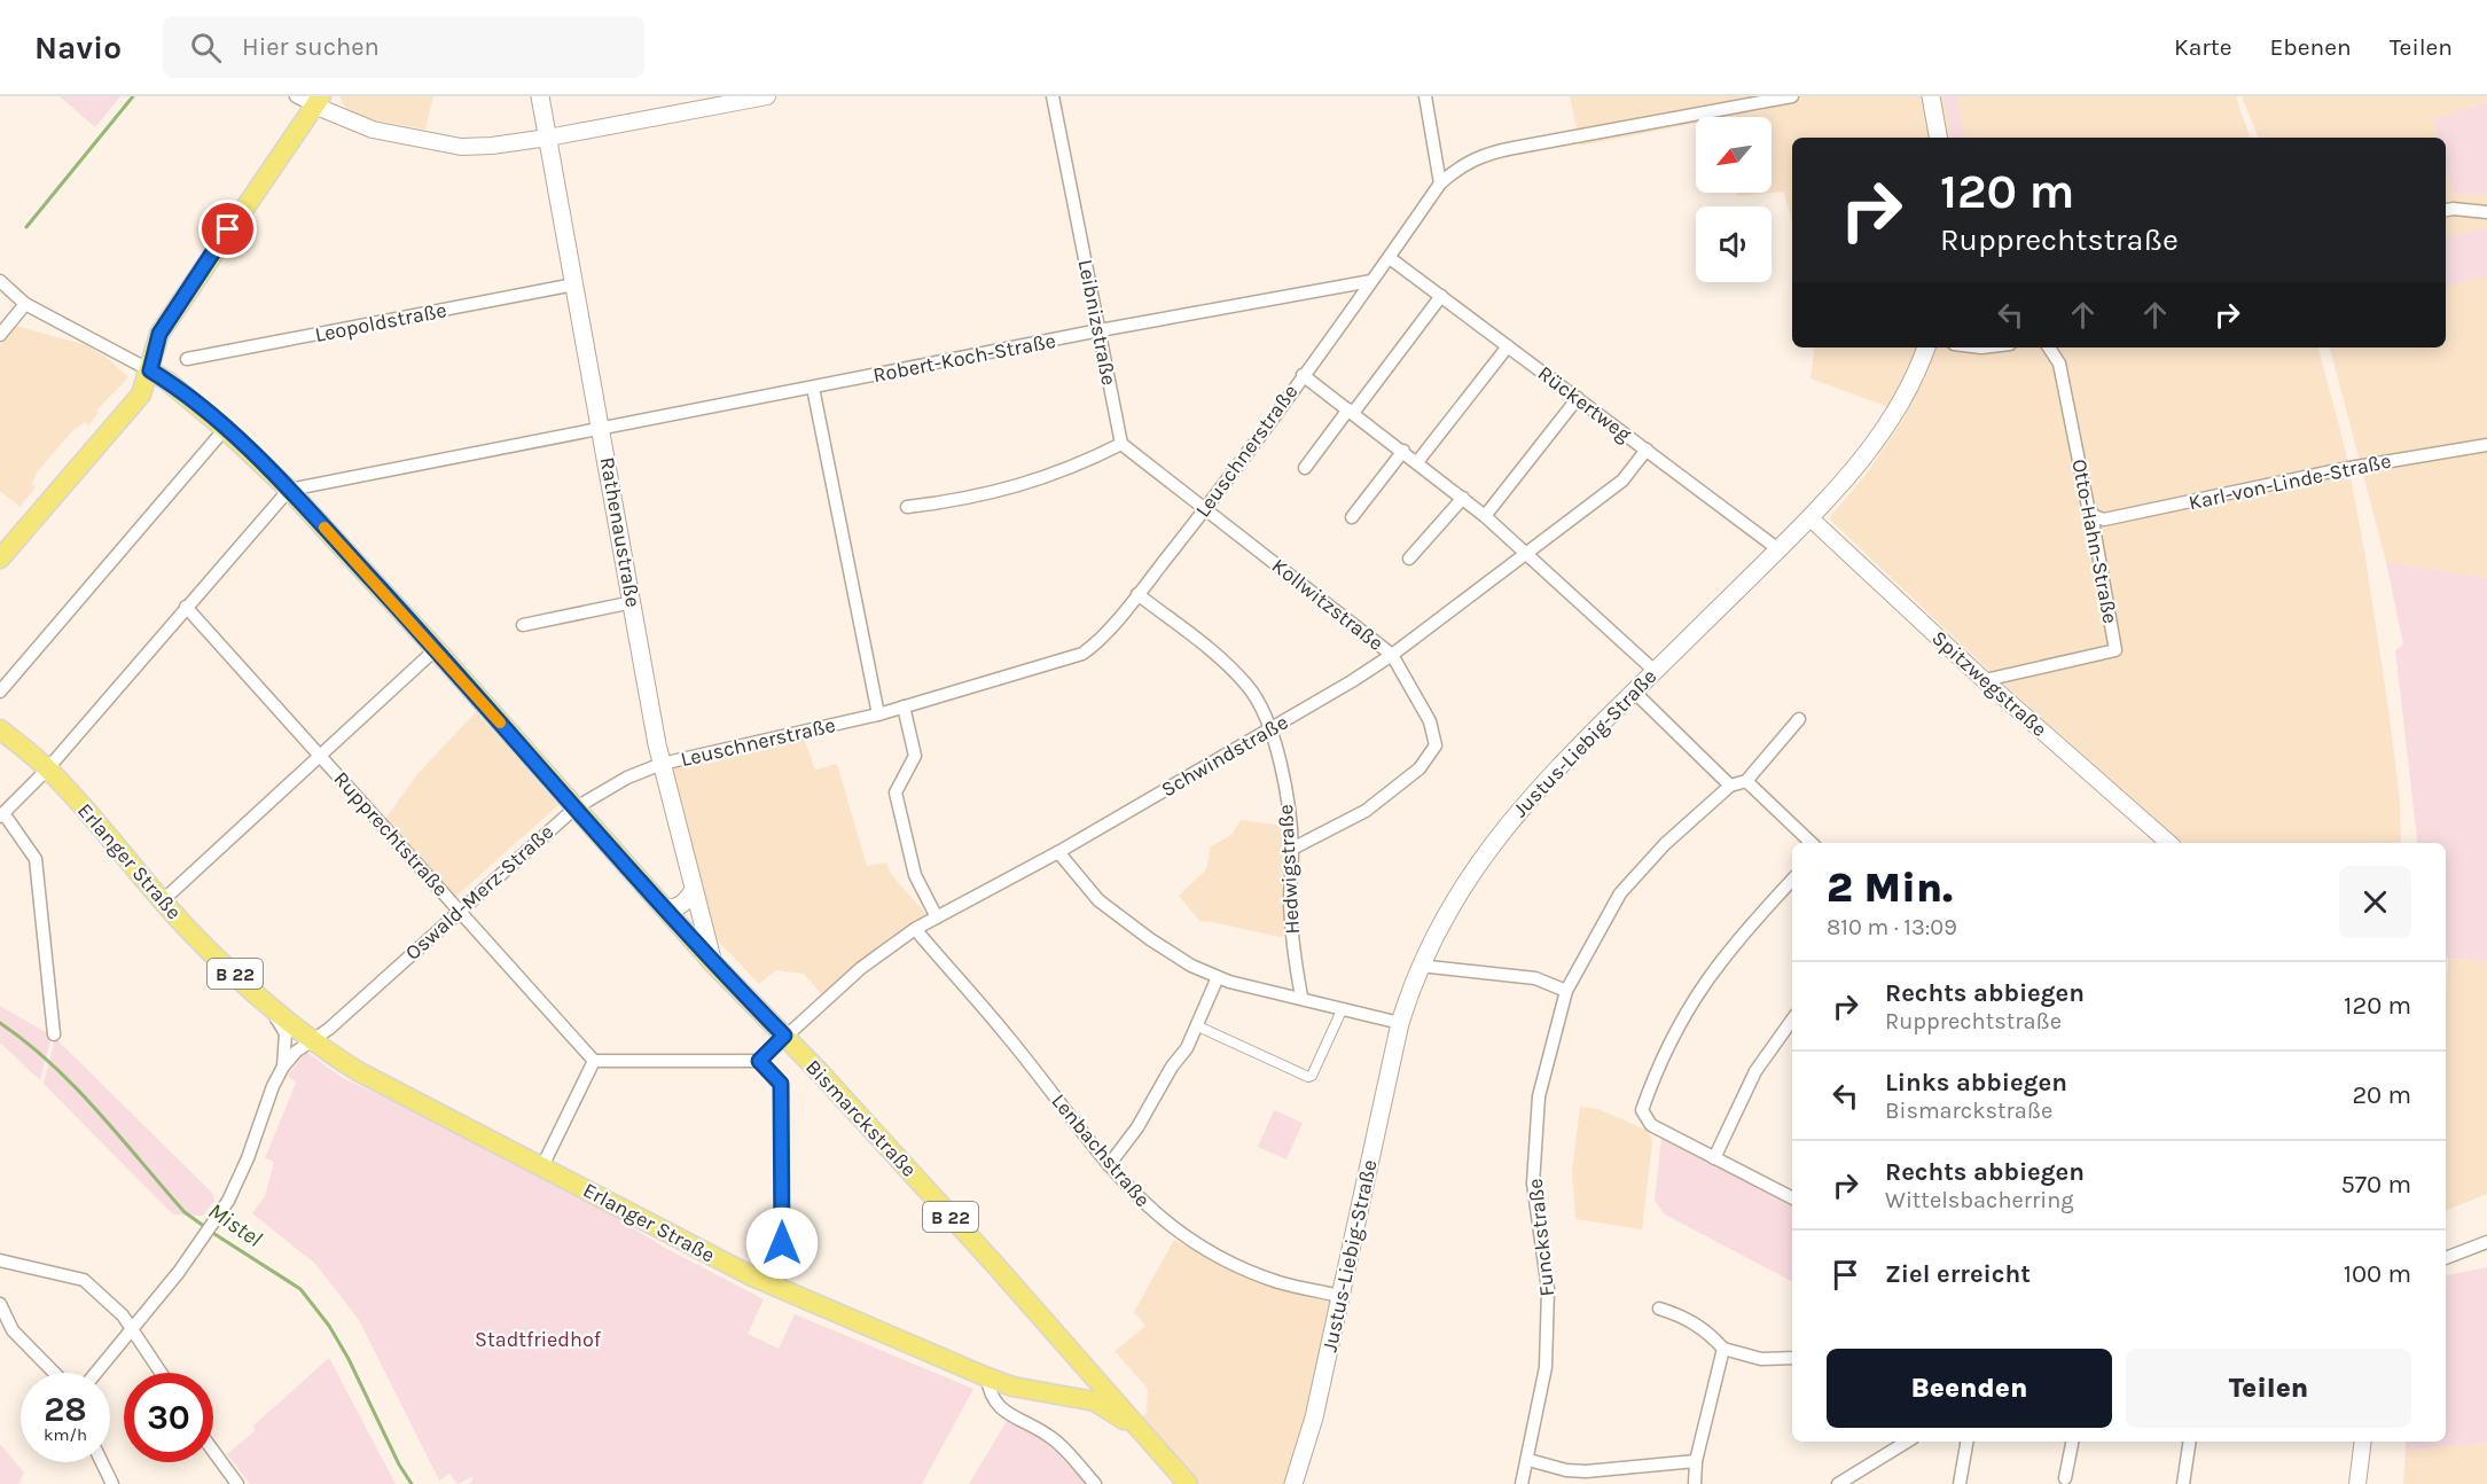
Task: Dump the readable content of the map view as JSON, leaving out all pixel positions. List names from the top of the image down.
{
  "streets": {
    "main road": [
      "Rathenaustraße",
      "Justus-Liebig-Straße",
      "Erlanger Straße",
      "B 22",
      "Bismarckstraße"
    ],
    "street": [
      "Leopoldstraße",
      "Leibnizstraße",
      "Robert-Koch-Straße",
      "Rückertweg",
      "Leuschnerstraße",
      "Karl-von-Linde-Straße",
      "Otto-Hahn-Straße",
      "Kollwitzstraße",
      "Spitzwegstraße",
      "Schwindstraße",
      "Rupprechtstraße",
      "Hedwigstraße",
      "Oswald-Merz-Straße",
      "Lenbachstraße",
      "Funckstraße"
    ]
  },
  "crossings": [
    ["Leopoldstraße", "Rathenaustraße"],
    ["Leibnizstraße", "Robert-Koch-Straße"],
    ["Robert-Koch-Straße", "Leuschnerstraße"],
    ["Robert-Koch-Straße", "Rathenaustraße"],
    ["Robert-Koch-Straße", "Bismarckstraße"],
    ["Rückertweg", "Leuschnerstraße"],
    ["Rückertweg", "Justus-Liebig-Straße"],
    ["Rückertweg", "Schwindstraße"],
    ["Leuschnerstraße", "Rathenaustraße"],
    ["Leuschnerstraße", "Kollwitzstraße"],
    ["Leuschnerstraße", "Hedwigstraße"],
    ["Leuschnerstraße", "Oswald-Merz-Straße"],
    ["Karl-von-Linde-Straße", "Otto-Hahn-Straße"],
    ["Rathenaustraße", "Oswald-Merz-Straße"],
    ["Rathenaustraße", "Bismarckstraße"],
    ["Otto-Hahn-Straße", "Spitzwegstraße"],
    ["Kollwitzstraße", "Schwindstraße"],
    ["Kollwitzstraße", "Hedwigstraße"],
    ["Spitzwegstraße", "Justus-Liebig-Straße"],
    ["Justus-Liebig-Straße", "Lenbachstraße"],
    ["Schwindstraße", "Hedwigstraße"],
    ["Schwindstraße", "Bismarckstraße"],
    ["Schwindstraße", "Lenbachstraße"],
    ["Rupprechtstraße", "Oswald-Merz-Straße"],
    ["Erlanger Straße", "Oswald-Merz-Straße"],
    ["Erlanger Straße", "B 22"],
    ["Oswald-Merz-Straße", "Bismarckstraße"],
    ["B 22", "Bismarckstraße"]
  ],
  "water": ["Mistel"],
  "parks": ["Stadtfriedhof"],
  "north": "bottom left",
  "page": {
    "header": "Navio",
    "search": "Hier suchen",
    "nav": ["Karte", "Ebenen", "Teilen"],
    "turn": ["120 m", "Rupprechtstraße"],
    "heading": ["2 Min.", "810 m · 13:09"],
    "list": [
      {
        "name": "Rechts abbiegen",
        "note": "Rupprechtstraße",
        "value": "120 m"
      },
      {
        "name": "Links abbiegen",
        "note": "Bismarckstraße",
        "value": "20 m"
      },
      {
        "name": "Rechts abbiegen",
        "note": "Wittelsbacherring",
        "value": "570 m"
      },
      {
        "name": "Ziel erreicht",
        "value": "100 m"
      }
    ],
    "buttons": ["Beenden", "Teilen"],
    "speed": "28 km/h",
    "limit": "30"
  }
}
